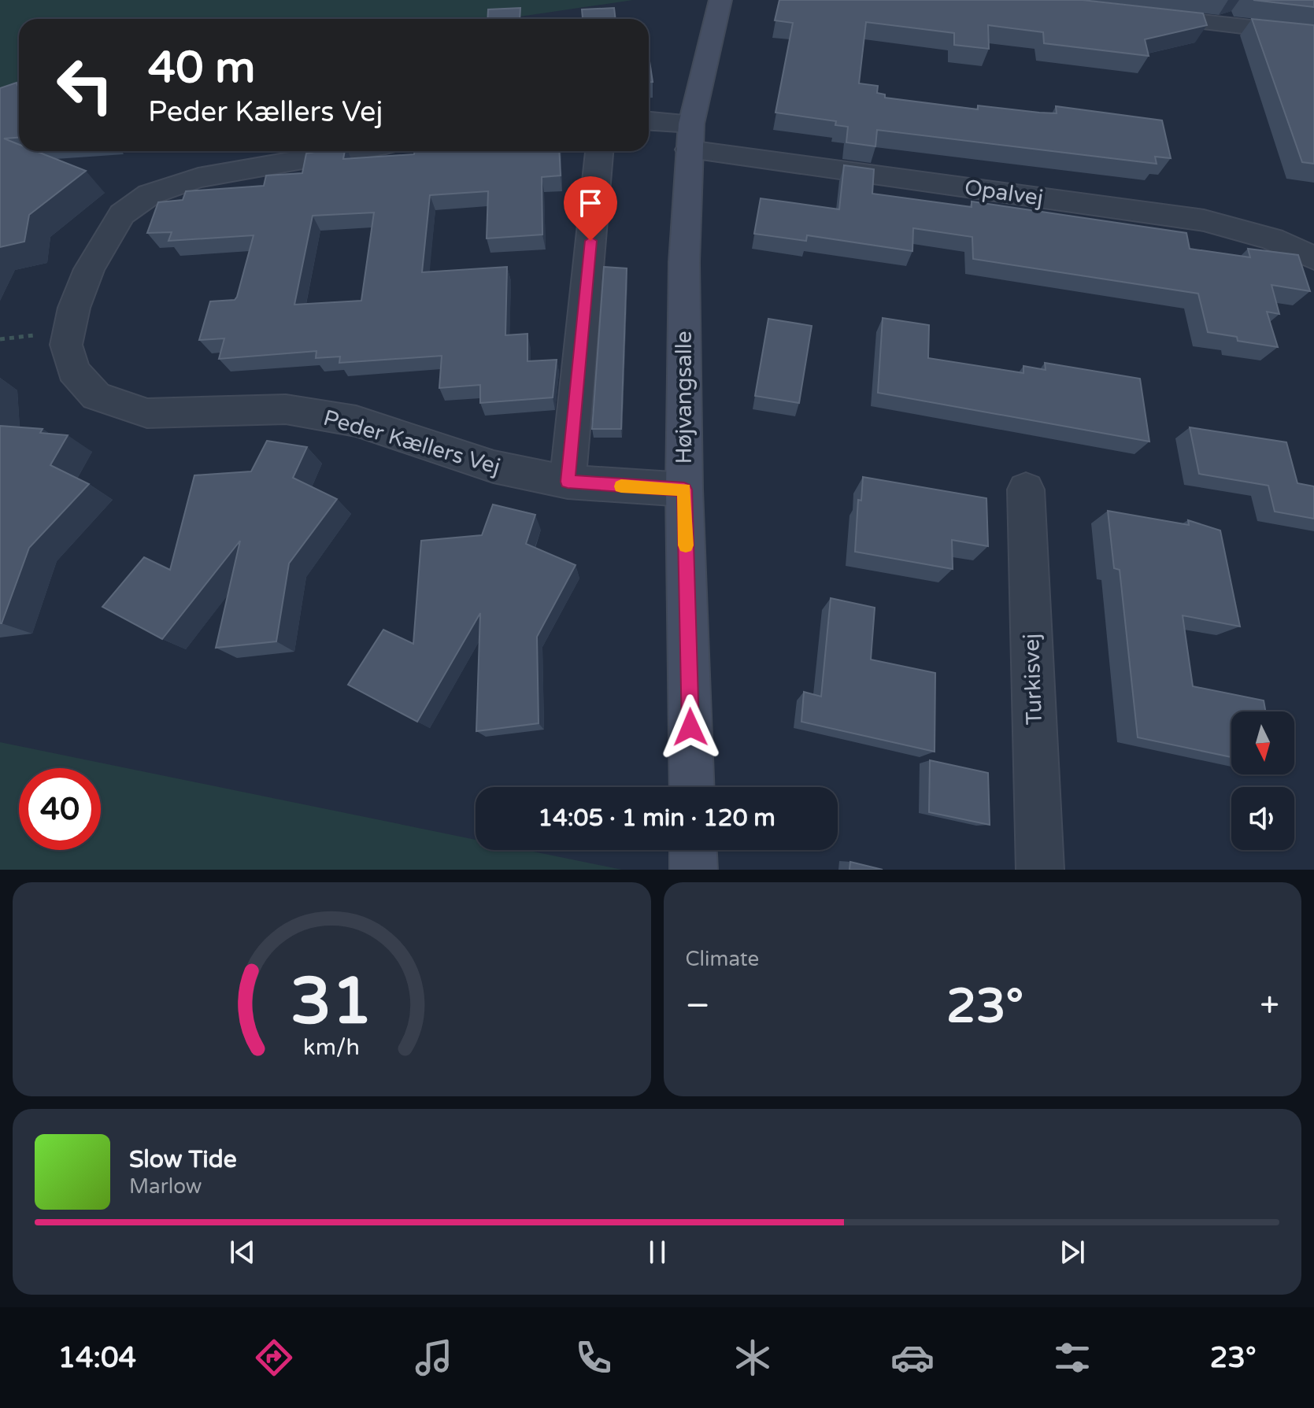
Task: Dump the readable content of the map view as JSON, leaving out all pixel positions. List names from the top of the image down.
{
  "streets": {
    "street": [
      "Opalvej",
      "Højvangsalle",
      "Peder Kællers Vej",
      "Turkisvej"
    ]
  },
  "crossings": [
    ["Opalvej", "Højvangsalle"],
    ["Højvangsalle", "Peder Kællers Vej"]
  ],
  "north": "bottom",
  "page": {
    "turn": ["40 m", "Peder Kællers Vej"],
    "limit": "40",
    "trip": "14:05 · 1 min · 120 m",
    "tile": "Climate",
    "heat": ["−", "23°", "+"],
    "song": ["Slow Tide", "Marlow"],
    "tabs": ["14:04", "23°"],
    "gauge": ["31", "km/h"]
  }
}
